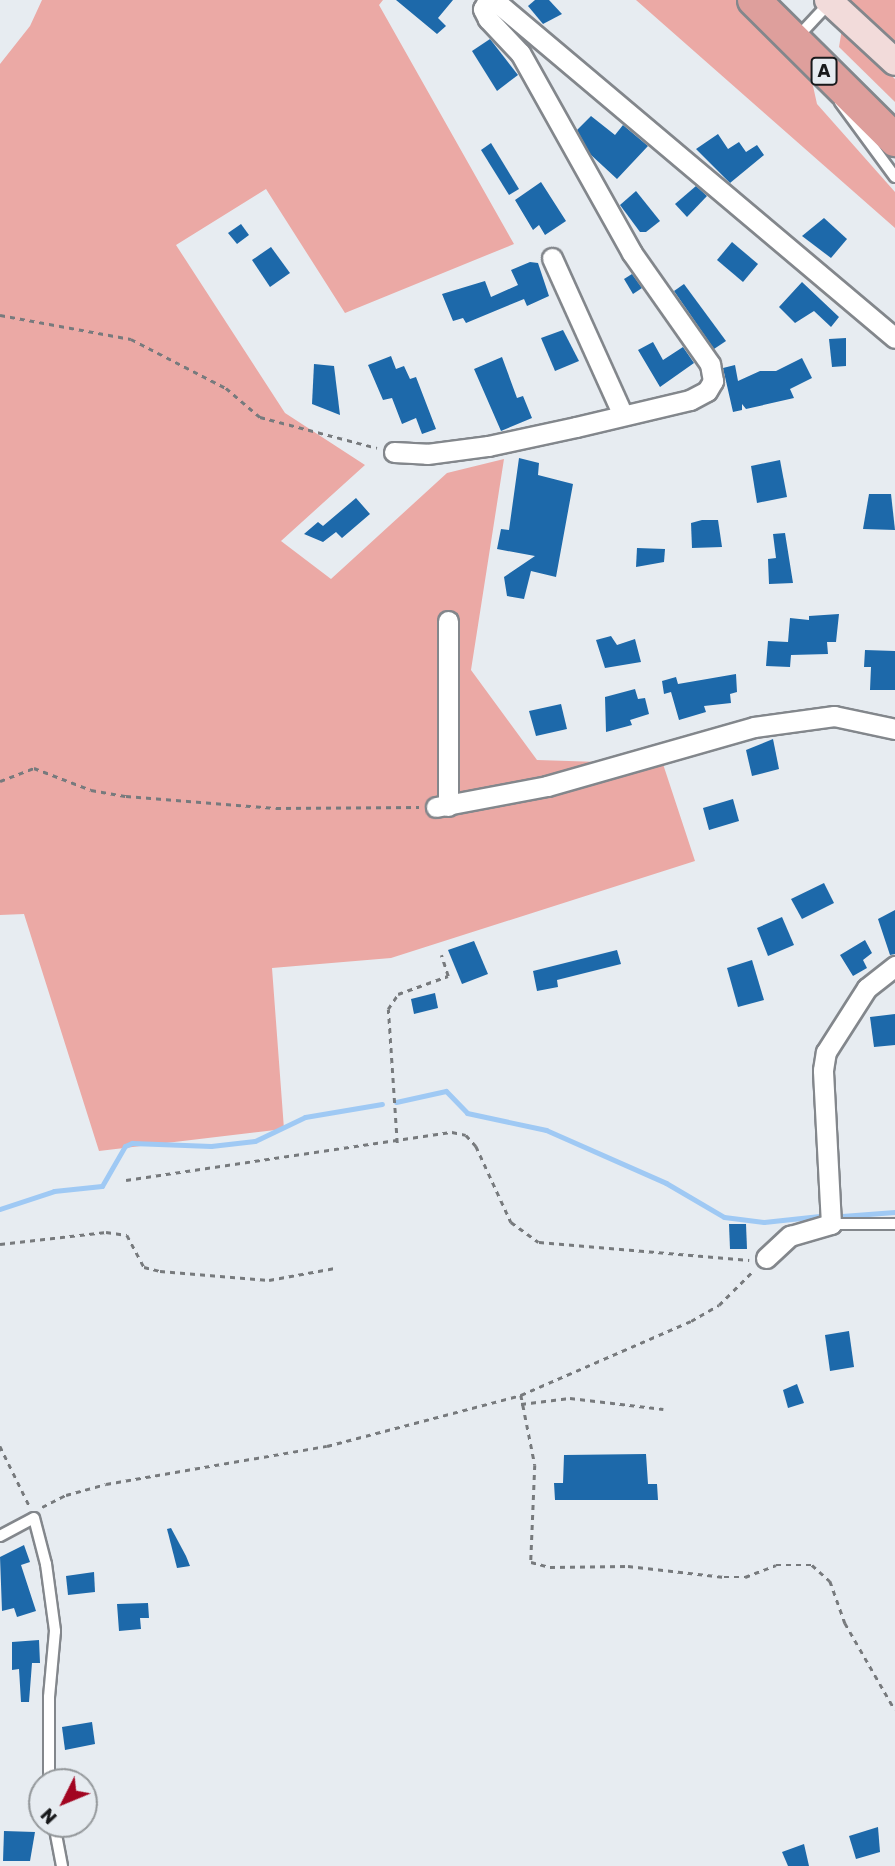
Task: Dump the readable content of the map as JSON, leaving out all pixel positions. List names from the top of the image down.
{
  "streets": {
    "highway": ["A"]
  },
  "north": "bottom left"
}
